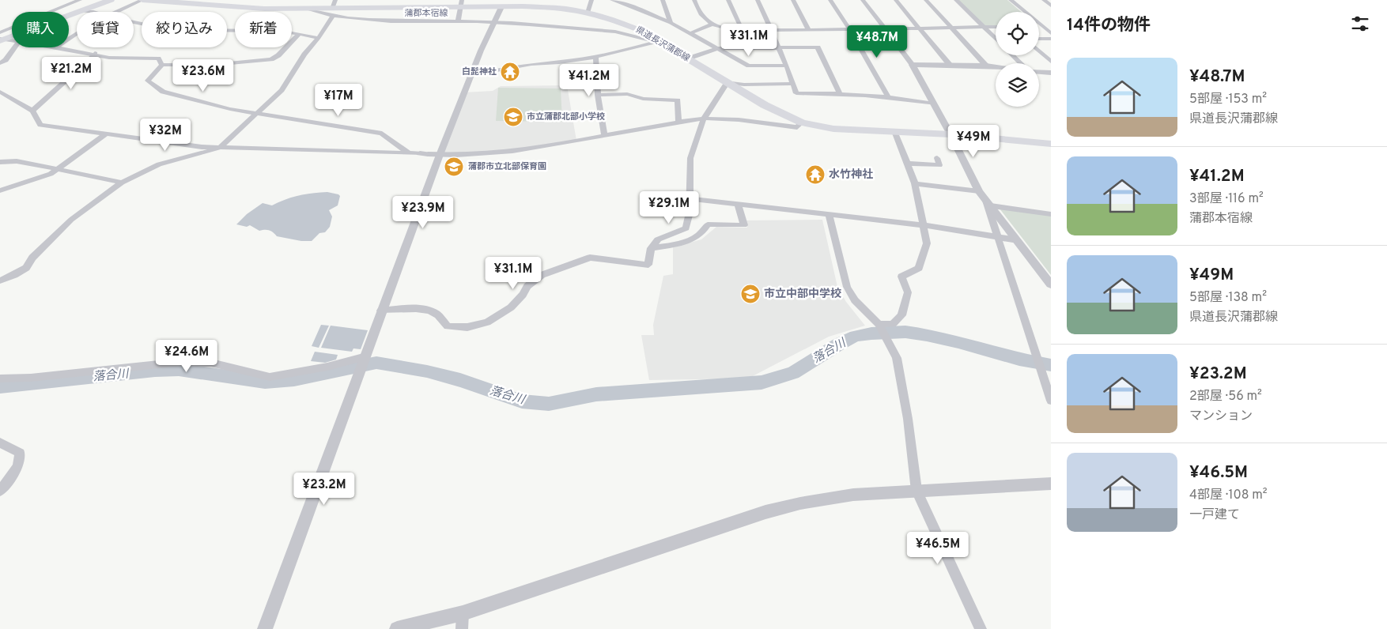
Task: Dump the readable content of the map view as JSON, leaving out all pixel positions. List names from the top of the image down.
{
  "streets": {
    "main road": ["県道長沢蒲郡線"],
    "street": ["蒲郡本宿線"]
  },
  "crossings": [
    ["蒲郡本宿線", "県道長沢蒲郡線"]
  ],
  "water": ["落合川"],
  "places": {
    "temple": ["白髭神社", "水竹神社"],
    "school or university": ["市立蒲郡北部小学校", "蒲郡市立北部保育園", "市立中部中学校"]
  },
  "page": {
    "heading": "14件の物件",
    "chip": [
      "購入",
      "賃貸",
      "絞り込み",
      "新着"
    ],
    "price": [
      "¥31.1M",
      "¥48.7M",
      "¥21.2M",
      "¥23.6M",
      "¥41.2M",
      "¥17M",
      "¥32M",
      "¥49M",
      "¥29.1M",
      "¥23.9M",
      "¥31.1M",
      "¥24.6M",
      "¥23.2M",
      "¥46.5M"
    ],
    "list": [
      {
        "name": "¥48.7M",
        "note": "5部屋 · 153 m² · 県道長沢蒲郡線"
      },
      {
        "name": "¥41.2M",
        "note": "3部屋 · 116 m² · 蒲郡本宿線"
      },
      {
        "name": "¥49M",
        "note": "5部屋 · 138 m² · 県道長沢蒲郡線"
      },
      {
        "name": "¥23.2M",
        "note": "2部屋 · 56 m² · マンション"
      },
      {
        "name": "¥46.5M",
        "note": "4部屋 · 108 m² · 一戸建て"
      }
    ]
  }
}
